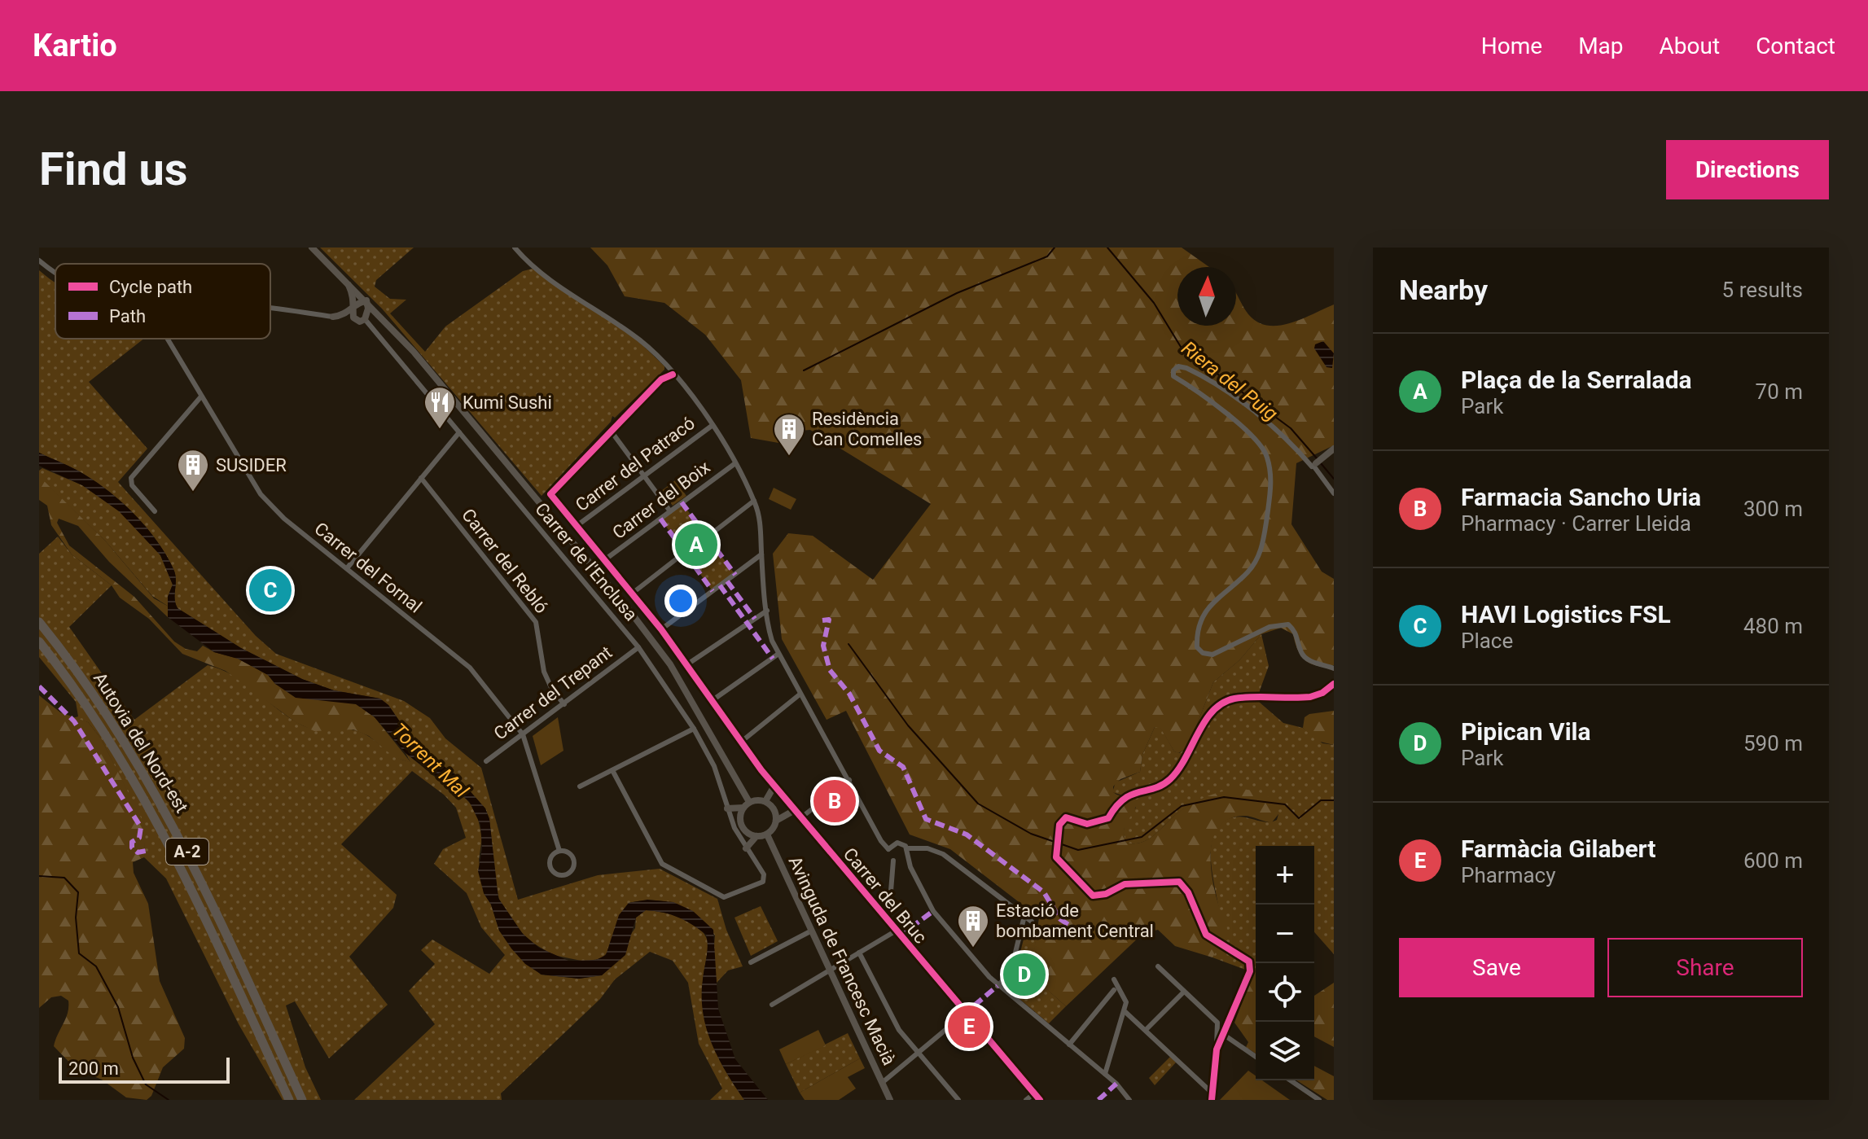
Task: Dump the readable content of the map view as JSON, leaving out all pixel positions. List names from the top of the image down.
{
  "streets": {
    "highway": ["Autovia del Nord-est", "A-2"],
    "street": [
      "Carrer del Patracó",
      "Carrer del Boix",
      "Carrer del Rebló",
      "Carrer de l'Enclusa",
      "Carrer del Fornal",
      "Carrer del Trepant",
      "Carrer del Bruc",
      "Avinguda de Francesc Macià"
    ]
  },
  "crossings": [
    ["Carrer del Patracó", "Carrer del Bruc"],
    ["Carrer del Boix", "Carrer del Bruc"],
    ["Carrer del Rebló", "Carrer del Trepant"],
    ["Carrer de l'Enclusa", "Carrer del Trepant"],
    ["Carrer del Fornal", "Carrer del Trepant"]
  ],
  "water": ["Riera del Puig", "Torrent Mal"],
  "places": {
    "restaurant": ["Kumi Sushi"],
    "building": ["Residència Can Comelles", "SUSIDER", "Estació de bombament Central"]
  },
  "legend": ["Cycle path", "Path"],
  "scale_bar": "200 m",
  "north": "top",
  "page": {
    "header": "Kartio",
    "nav": [
      "Home",
      "Map",
      "About",
      "Contact"
    ],
    "buttons": [
      "Directions",
      ["Save", "Share"]
    ],
    "title": "Find us",
    "heading": ["Nearby", "5 results"],
    "list": [
      {
        "mark": "A",
        "name": "Plaça de la Serralada",
        "note": "Park",
        "value": "70 m"
      },
      {
        "mark": "B",
        "name": "Farmacia Sancho Uria",
        "note": "Pharmacy · Carrer Lleida",
        "value": "300 m"
      },
      {
        "mark": "C",
        "name": "HAVI Logistics FSL",
        "note": "Place",
        "value": "480 m"
      },
      {
        "mark": "D",
        "name": "Pipican Vila",
        "note": "Park",
        "value": "590 m"
      },
      {
        "mark": "E",
        "name": "Farmàcia Gilabert",
        "note": "Pharmacy",
        "value": "600 m"
      }
    ],
    "pins": [
      "A",
      "C",
      "B",
      "D",
      "E"
    ],
    "map_buttons": ["+", "−"],
    "scale": "200 m"
  }
}
